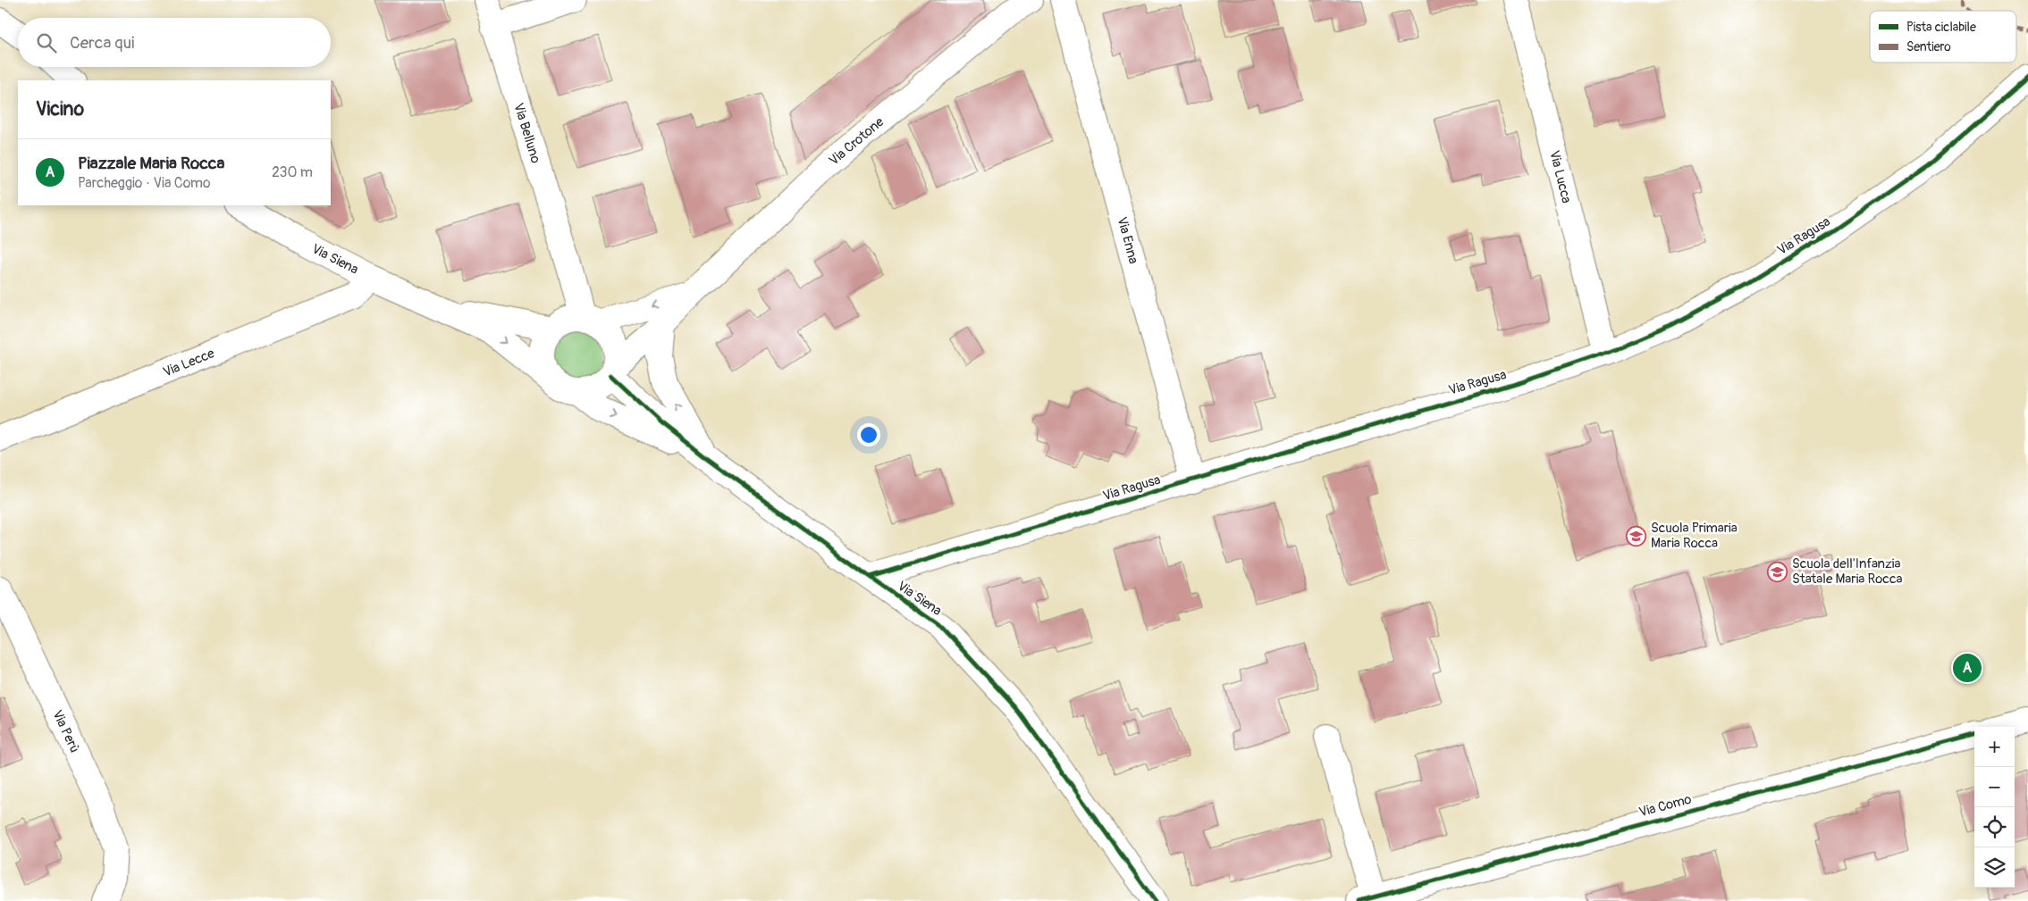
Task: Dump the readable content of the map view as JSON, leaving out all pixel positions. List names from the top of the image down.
{
  "streets": {
    "street": [
      "Via Belluno",
      "Via Crotone",
      "Via Lucca",
      "Via Ragusa",
      "Via Enna",
      "Via Siena",
      "Via Lecce",
      "Via Perù",
      "Via Como"
    ]
  },
  "crossings": [
    ["Via Belluno", "Via Crotone"],
    ["Via Belluno", "Via Siena"],
    ["Via Crotone", "Via Siena"],
    ["Via Lucca", "Via Ragusa"],
    ["Via Ragusa", "Via Enna"],
    ["Via Ragusa", "Via Siena"],
    ["Via Siena", "Via Lecce"]
  ],
  "places": {
    "school or university": ["Scuola Primaria Maria Rocca", "Scuola dell'Infanzia Statale Maria Rocca"]
  },
  "legend": ["Pista ciclabile", "Sentiero"],
  "page": {
    "search": "Cerca qui",
    "heading": "Vicino",
    "list": [
      {
        "mark": "A",
        "name": "Piazzale Maria Rocca",
        "note": "Parcheggio · Via Como",
        "value": "230 m"
      }
    ],
    "pins": "A",
    "map_buttons": ["+", "−"]
  }
}
